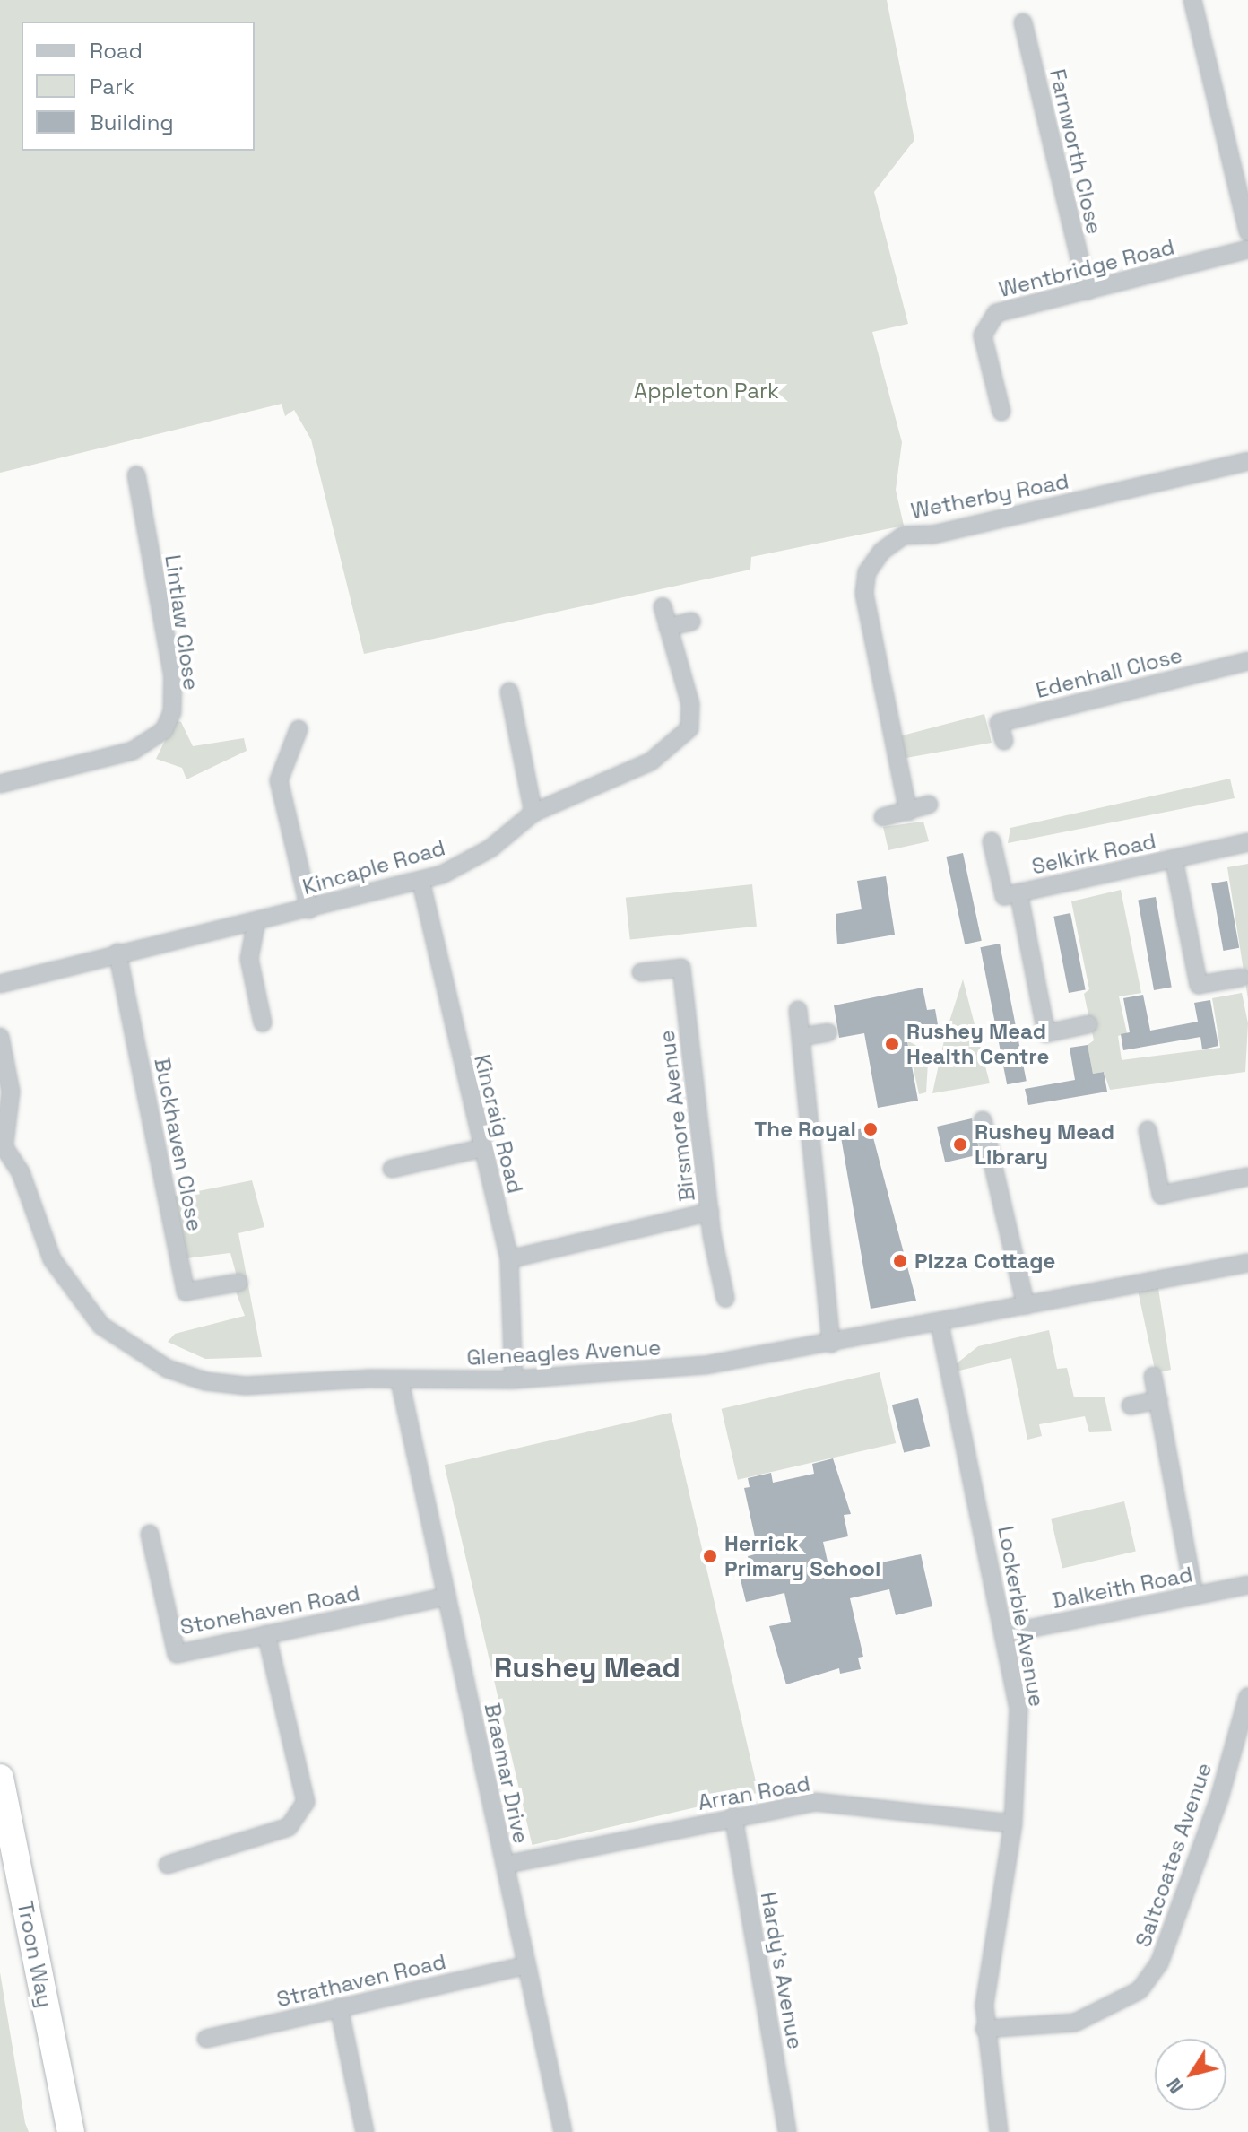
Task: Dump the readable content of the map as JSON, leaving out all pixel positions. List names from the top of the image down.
{
  "streets": {
    "highway": ["Troon Way"],
    "street": [
      "Farnworth Close",
      "Wentbridge Road",
      "Wetherby Road",
      "Lintlaw Close",
      "Edenhall Close",
      "Selkirk Road",
      "Kincaple Road",
      "Birsmore Avenue",
      "Kincraig Road",
      "Buckhaven Close",
      "Gleneagles Avenue",
      "Dalkeith Road",
      "Stonehaven Road",
      "Lockerbie Avenue",
      "Braemar Drive",
      "Arran Road",
      "Saltcoates Avenue",
      "Hardy's Avenue",
      "Strathaven Road"
    ]
  },
  "crossings": [
    ["Farnworth Close", "Wentbridge Road"],
    ["Kincaple Road", "Kincraig Road"],
    ["Kincaple Road", "Buckhaven Close"],
    ["Kincraig Road", "Gleneagles Avenue"],
    ["Gleneagles Avenue", "Lockerbie Avenue"],
    ["Gleneagles Avenue", "Braemar Drive"],
    ["Dalkeith Road", "Lockerbie Avenue"],
    ["Stonehaven Road", "Braemar Drive"],
    ["Lockerbie Avenue", "Arran Road"],
    ["Lockerbie Avenue", "Saltcoates Avenue"],
    ["Braemar Drive", "Arran Road"],
    ["Braemar Drive", "Strathaven Road"],
    ["Arran Road", "Hardy's Avenue"]
  ],
  "districts": ["Rushey Mead"],
  "parks": ["Appleton Park"],
  "places": [
    "Rushey Mead Health Centre",
    "The Royal",
    "Rushey Mead Library",
    "Pizza Cottage",
    "Herrick Primary School"
  ],
  "legend": ["Road", "Park", "Building"],
  "north": "bottom left"
}
